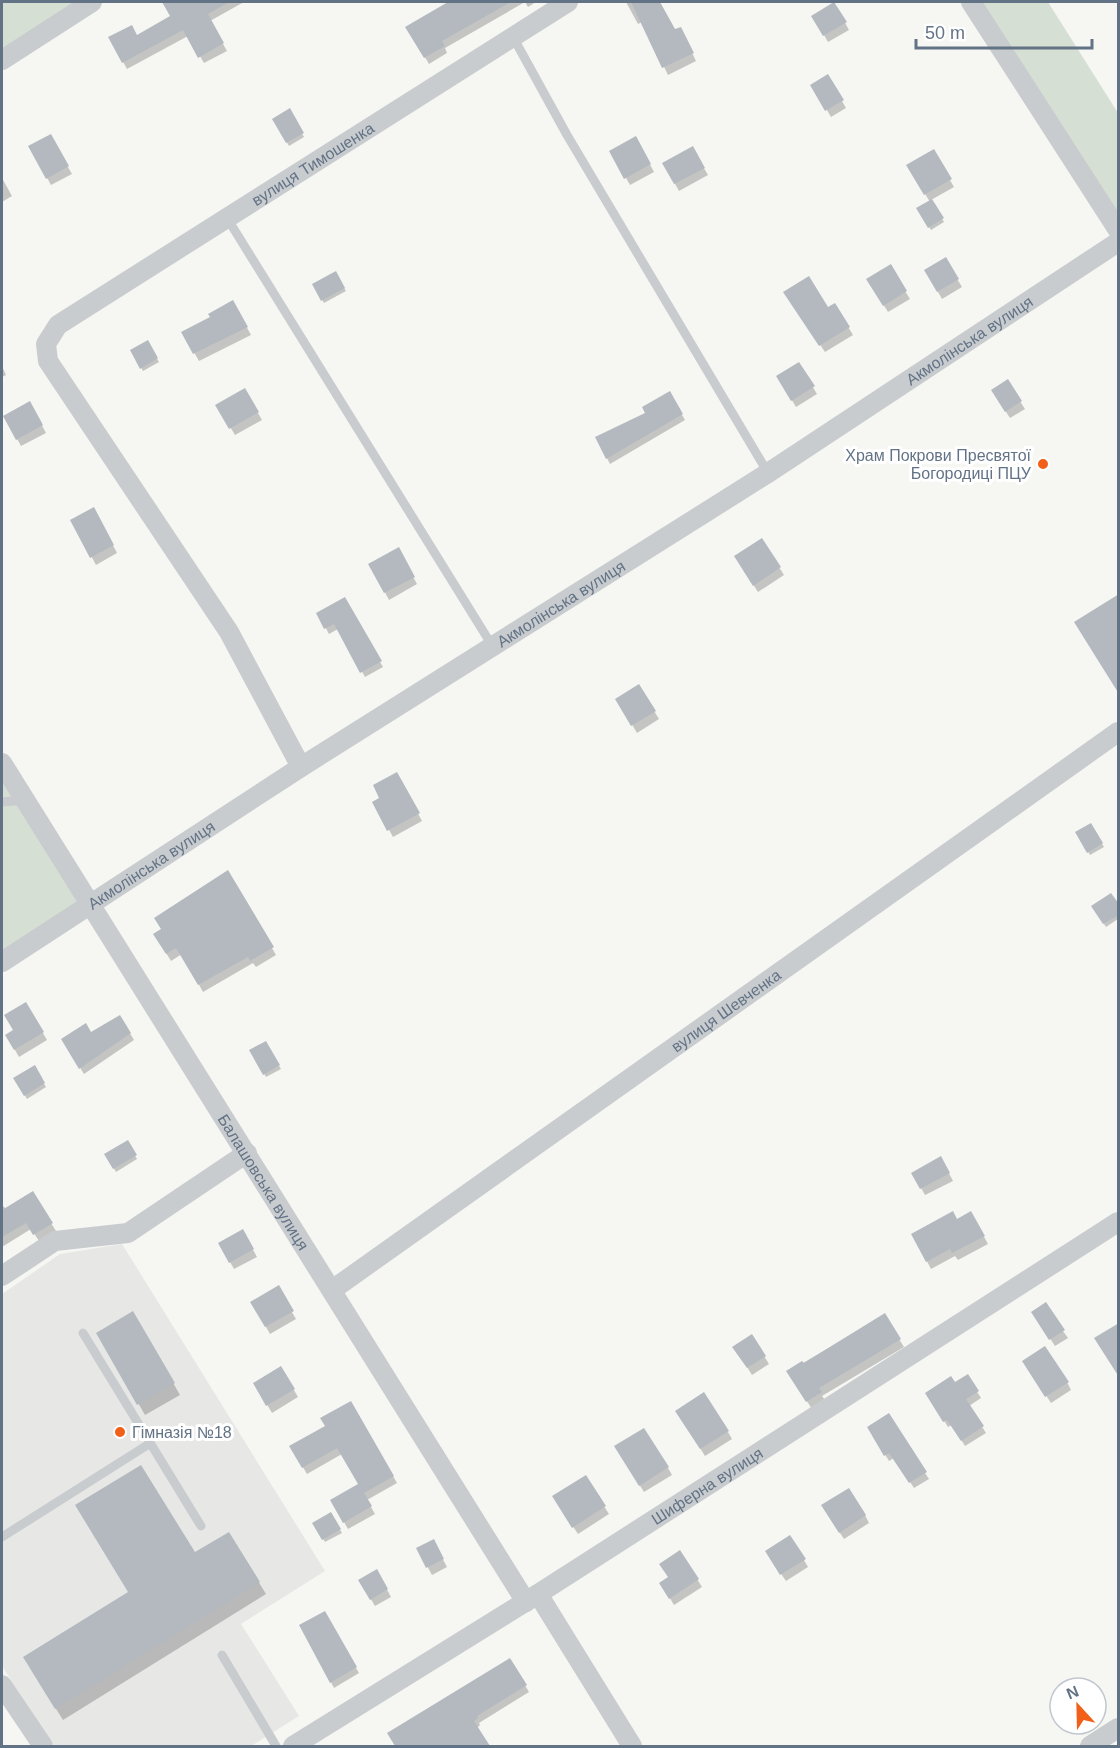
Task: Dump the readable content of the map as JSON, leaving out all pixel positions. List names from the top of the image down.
{
  "streets": {
    "street": [
      "вулиця Тимошенка",
      "Акмолінська вулиця",
      "вулиця Шевченка",
      "Балашовська вулиця",
      "Шиферна вулиця"
    ]
  },
  "crossings": [
    ["вулиця Тимошенка", "Акмолінська вулиця"],
    ["Акмолінська вулиця", "Балашовська вулиця"],
    ["вулиця Шевченка", "Балашовська вулиця"],
    ["Балашовська вулиця", "Шиферна вулиця"]
  ],
  "places": ["Храм Покрови Пресвятої Богородиці ПЦУ", "Гімназія №18"],
  "scale_bar": "50 m",
  "north": "top"
}
